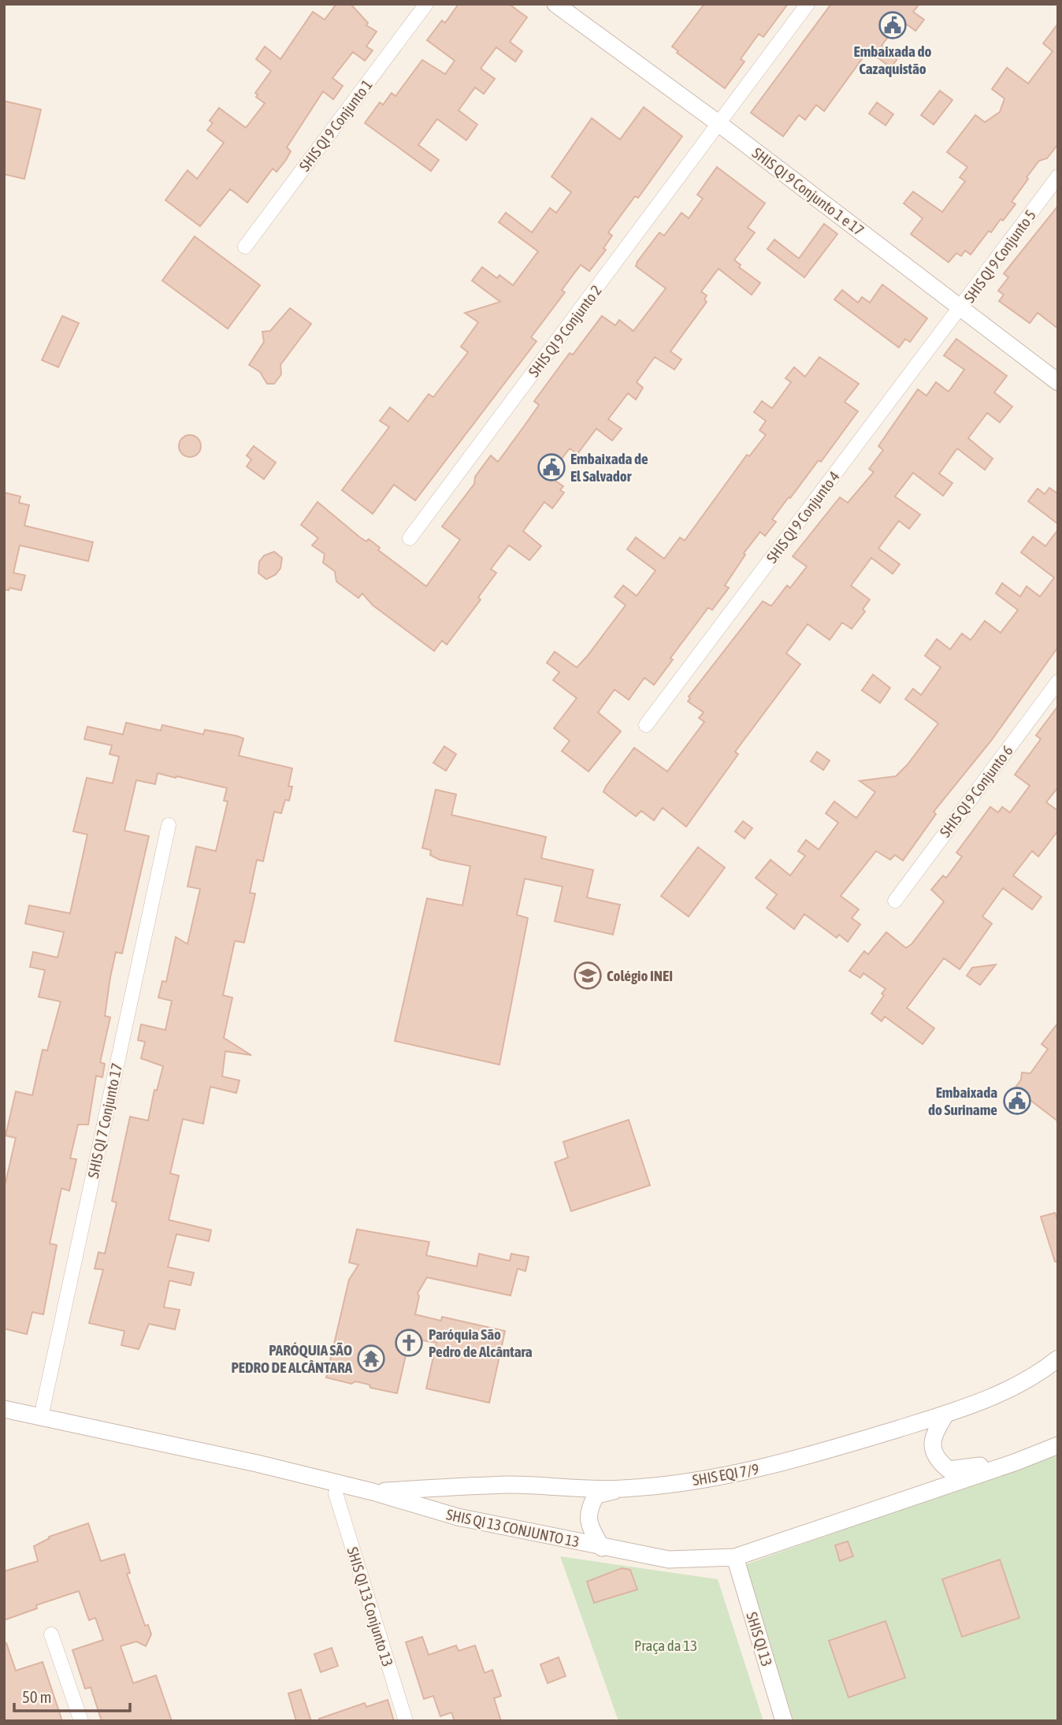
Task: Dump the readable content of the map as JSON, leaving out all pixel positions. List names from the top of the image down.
{
  "streets": {
    "street": [
      "SHIS QI 9 Conjunto 1",
      "SHIS QI 9 Conjunto 1 e 17",
      "SHIS QI 9 Conjunto 5",
      "SHIS QI 9 Conjunto 2",
      "SHIS QI 9 Conjunto 4",
      "SHIS QI 9 Conjunto 6",
      "SHIS QI 7 Conjunto 17",
      "SHIS EQI 7/9",
      "SHIS QI 13 CONJUNTO 13",
      "SHIS QI 13 Conjunto 13",
      "SHIS QI 13"
    ]
  },
  "crossings": [
    ["SHIS QI 9 Conjunto 1 e 17", "SHIS QI 9 Conjunto 5"],
    ["SHIS QI 9 Conjunto 1 e 17", "SHIS QI 9 Conjunto 2"],
    ["SHIS QI 9 Conjunto 1 e 17", "SHIS QI 9 Conjunto 4"],
    ["SHIS QI 9 Conjunto 5", "SHIS QI 9 Conjunto 4"],
    ["SHIS QI 7 Conjunto 17", "SHIS QI 13 CONJUNTO 13"],
    ["SHIS EQI 7/9", "SHIS QI 13 CONJUNTO 13"],
    ["SHIS QI 13 CONJUNTO 13", "SHIS QI 13"]
  ],
  "parks": ["Praça da 13"],
  "places": {
    "public building": ["Embaixada do Cazaquistão", "Embaixada de El Salvador", "Embaixada do Suriname"],
    "school or university": ["Colégio INEI"],
    "church": ["Paróquia São Pedro de Alcântara"],
    "temple": ["PARÓQUIA SÃO PEDRO DE ALCÂNTARA"]
  },
  "scale_bar": "50 m"
}
